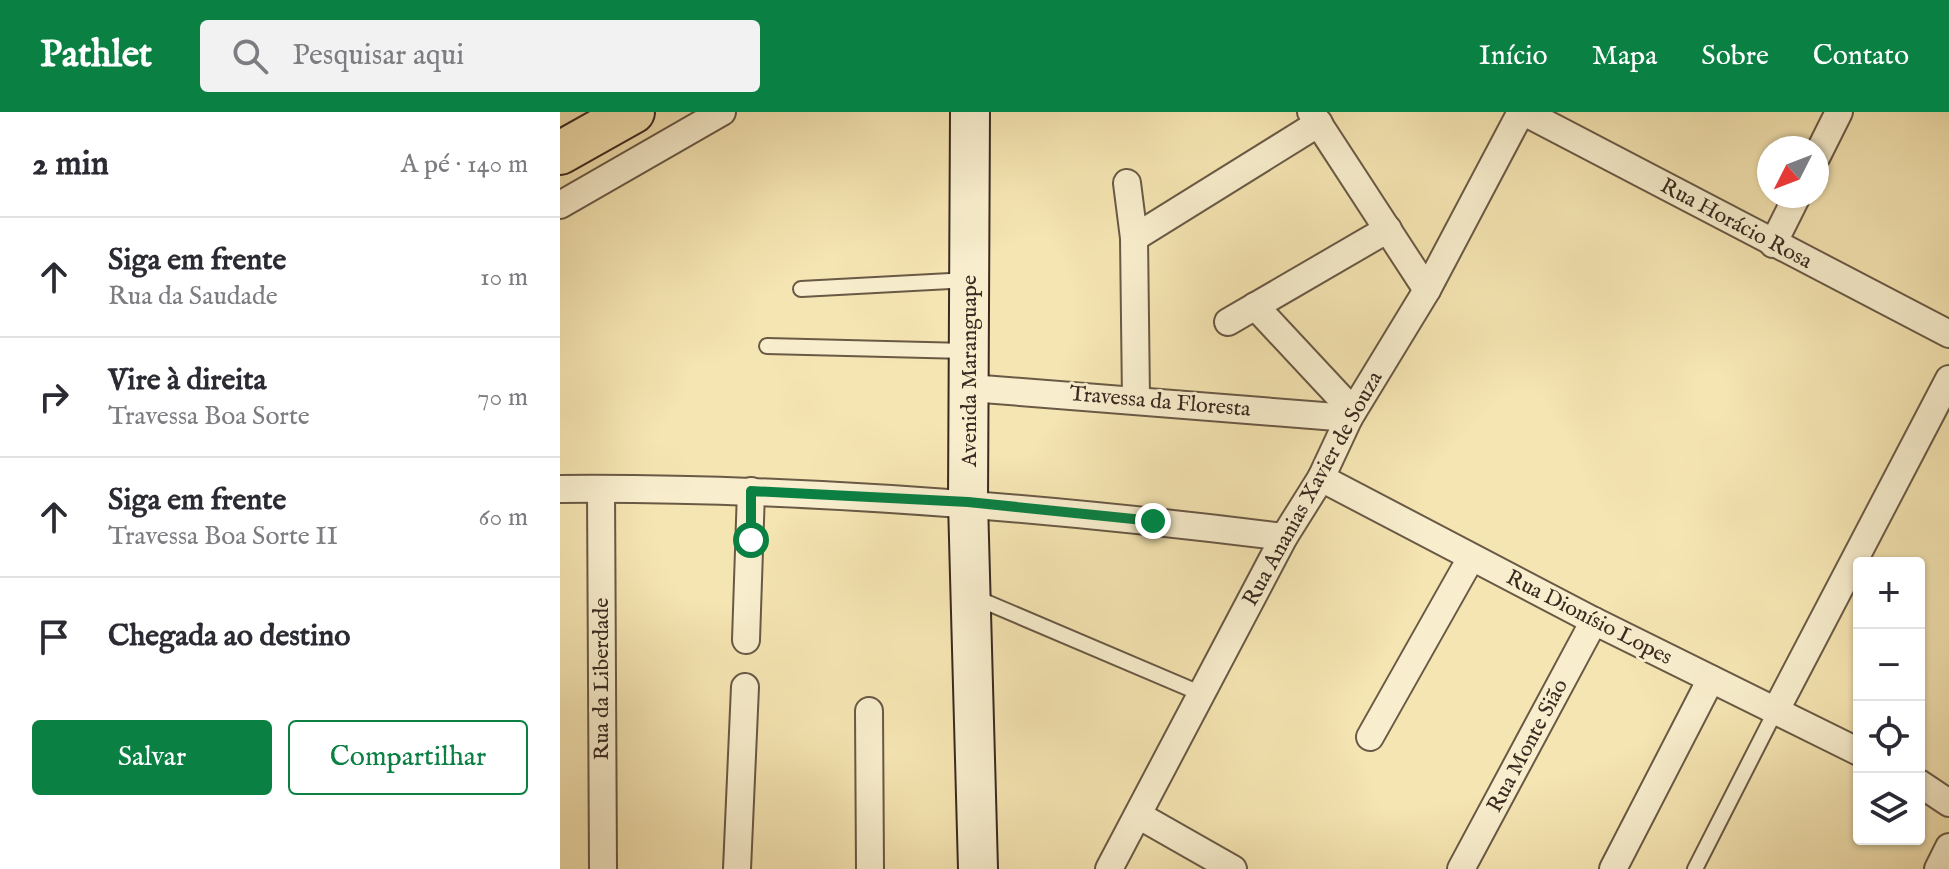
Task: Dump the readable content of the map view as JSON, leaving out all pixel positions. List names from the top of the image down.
{
  "streets": {
    "main road": ["Avenida Maranguape"],
    "street": [
      "Rua Horácio Rosa",
      "Travessa da Floresta",
      "Rua Ananias Xavier de Souza",
      "Rua Dionísio Lopes",
      "Rua da Liberdade",
      "Rua Monte Sião"
    ]
  },
  "crossings": [
    ["Rua Horácio Rosa", "Rua Ananias Xavier de Souza"],
    ["Avenida Maranguape", "Travessa da Floresta"],
    ["Travessa da Floresta", "Rua Ananias Xavier de Souza"],
    ["Rua Ananias Xavier de Souza", "Rua Dionísio Lopes"],
    ["Rua Dionísio Lopes", "Rua Monte Sião"]
  ],
  "north": "bottom left",
  "page": {
    "header": "Pathlet",
    "search": "Pesquisar aqui",
    "nav": [
      "Início",
      "Mapa",
      "Sobre",
      "Contato"
    ],
    "heading": ["2 min", "A pé · 140 m"],
    "list": [
      ["Siga em frente", "Rua da Saudade", "10 m"],
      ["Vire à direita", "Travessa Boa Sorte", "70 m"],
      ["Siga em frente", "Travessa Boa Sorte II", "60 m"],
      "Chegada ao destino"
    ],
    "map_buttons": ["+", "−"],
    "buttons": ["Salvar", "Compartilhar"]
  }
}
